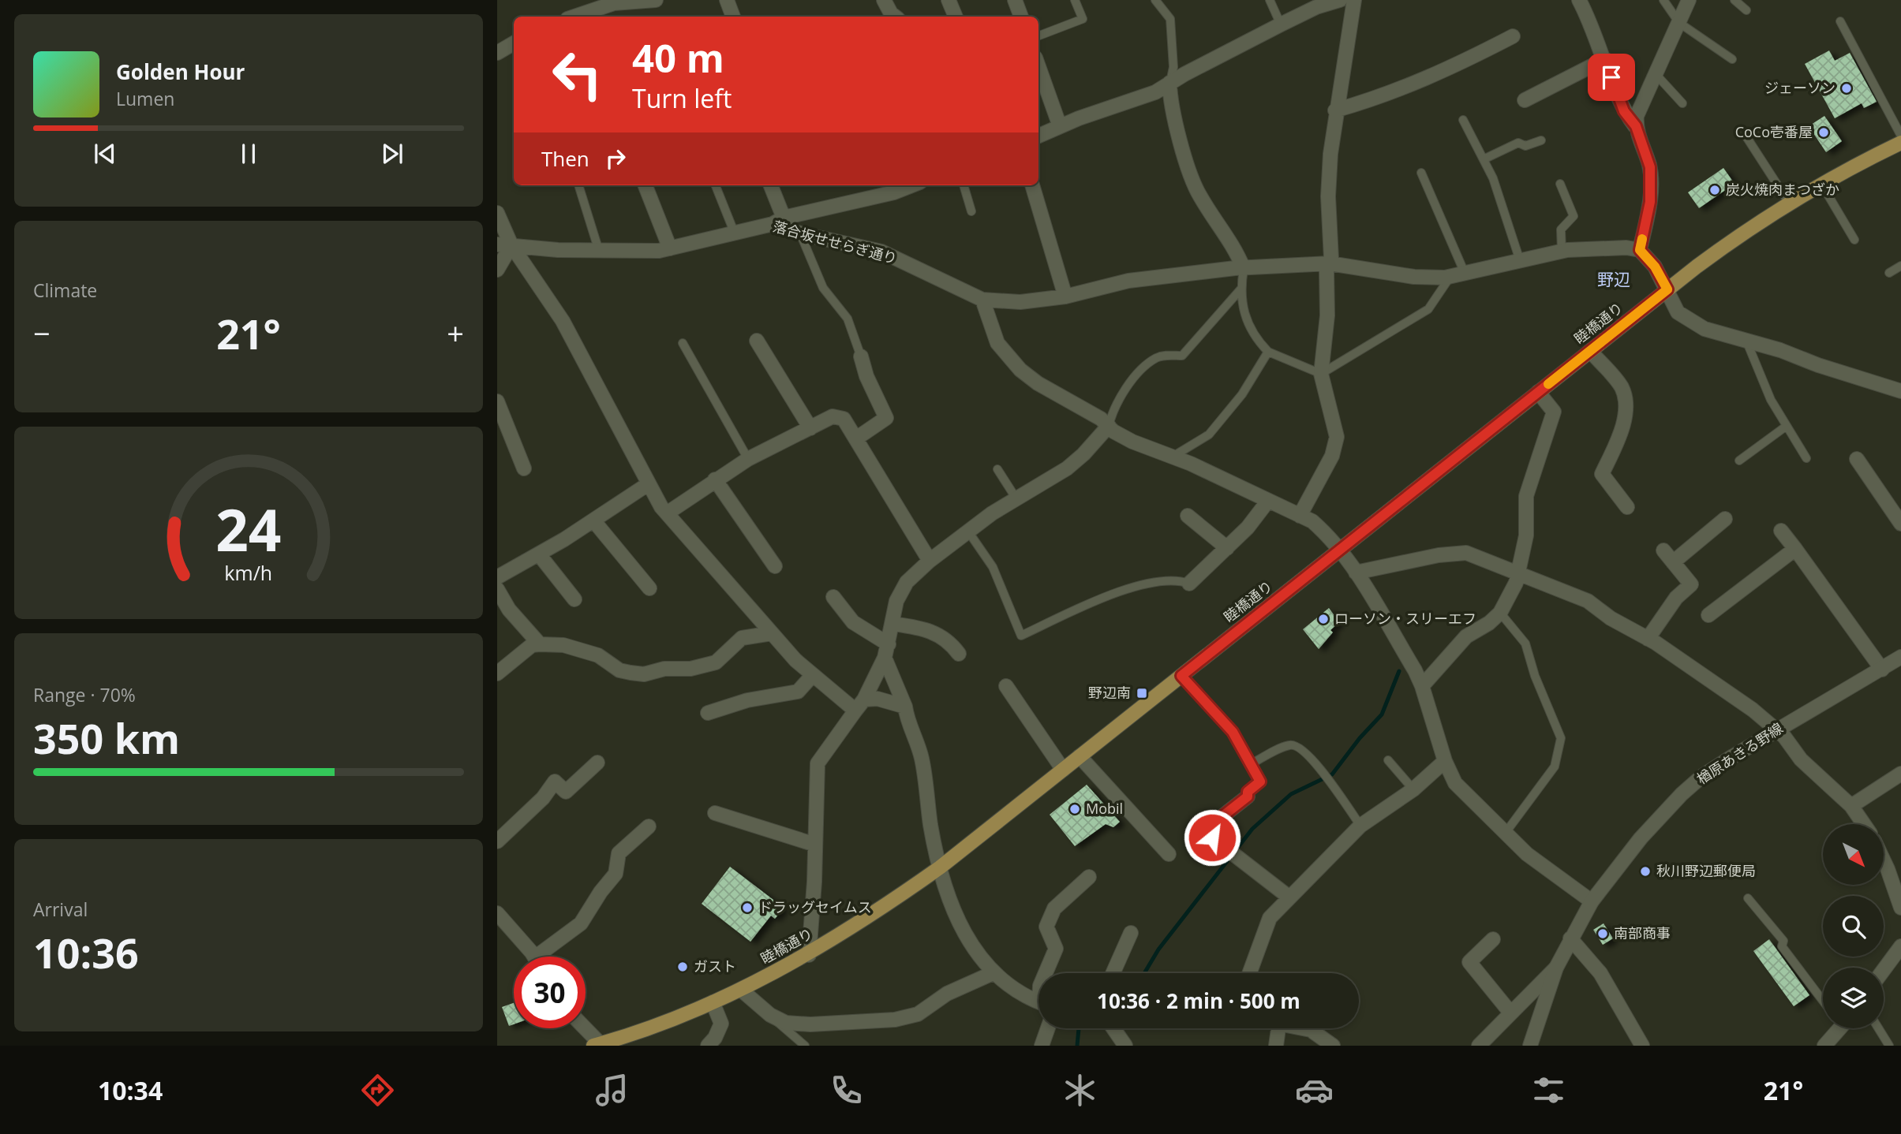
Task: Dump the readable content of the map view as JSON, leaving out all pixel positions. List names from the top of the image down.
{
  "streets": {
    "main road": ["睦橋通り"],
    "street": ["落合坂せせらぎ通り", "楢原あきる野線"]
  },
  "districts": ["野辺"],
  "places": {
    "other": [
      "ジェーソン",
      "CoCo壱番屋",
      "炭火焼肉まつざか",
      "ローソン・スリーエフ",
      "Mobil",
      "秋川野辺郵便局",
      "ドラッグセイムス",
      "南部商事",
      "ガスト"
    ],
    "transit": ["野辺南"]
  },
  "north": "bottom right",
  "page": {
    "turn": ["40 m", "Turn left"],
    "song": ["Golden Hour", "Lumen"],
    "then": "Then",
    "tile": [
      "Climate",
      ["Range · 70%", "350 km"],
      ["Arrival", "10:36"]
    ],
    "heat": ["−", "21°", "+"],
    "limit": "30",
    "trip": "10:36 · 2 min · 500 m",
    "tabs": ["10:34", "21°"],
    "gauge": ["24", "km/h"]
  }
}
